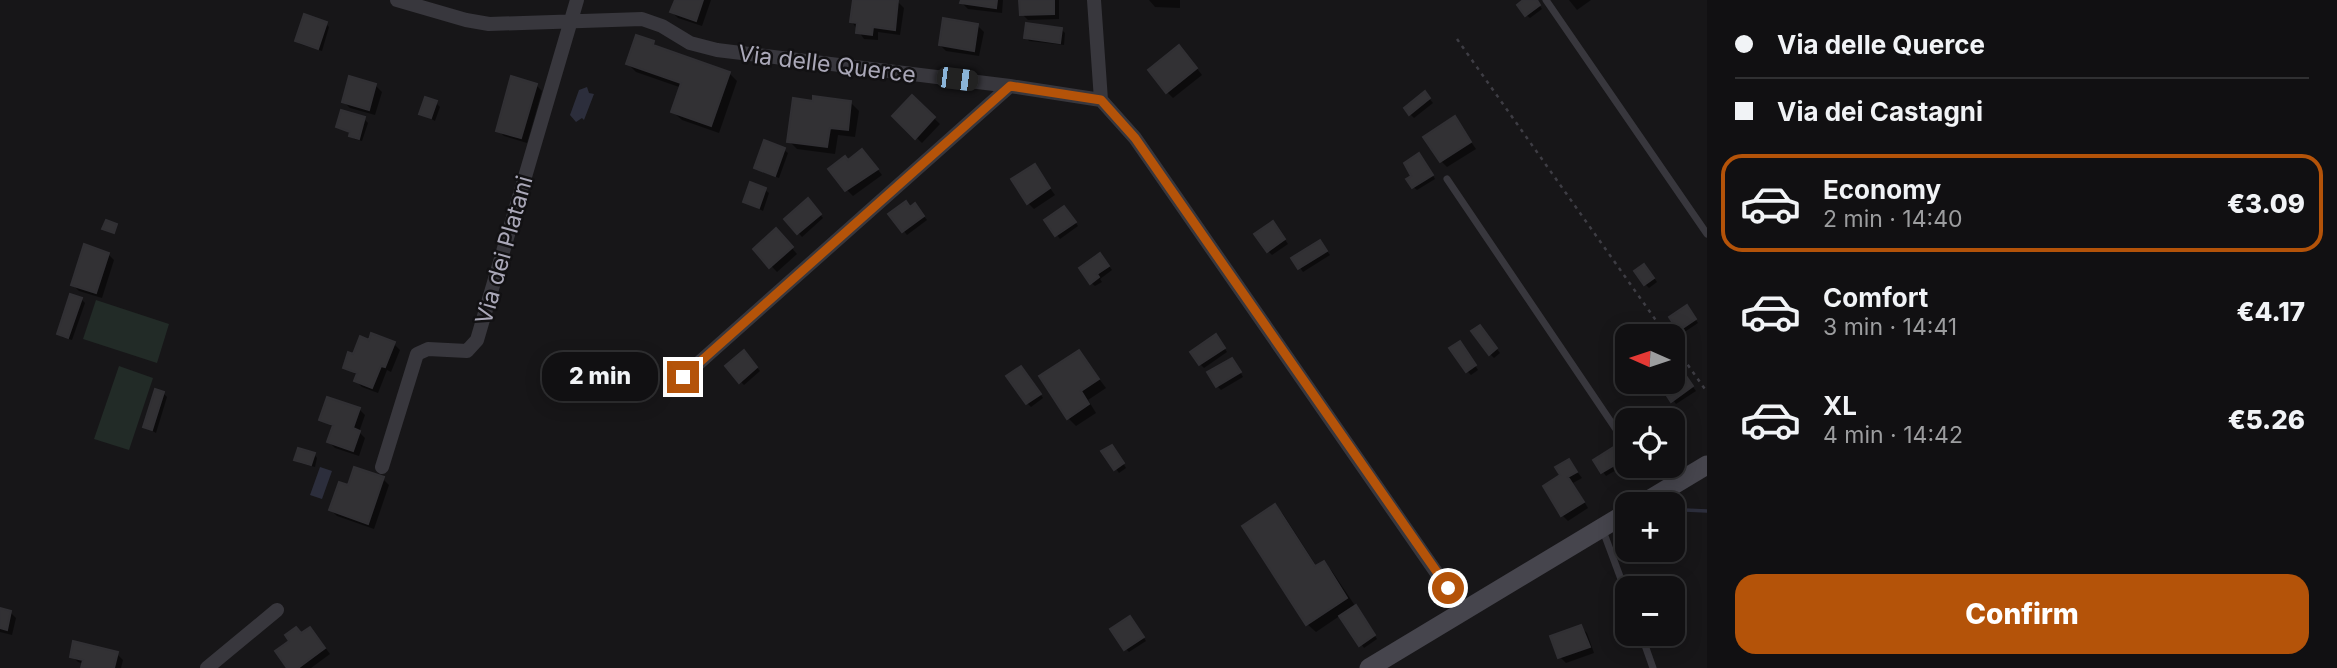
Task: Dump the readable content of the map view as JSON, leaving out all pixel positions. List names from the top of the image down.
{
  "streets": {
    "street": ["Via delle Querce", "Via dei Platani"]
  },
  "crossings": [
    ["Via delle Querce", "Via dei Platani"]
  ],
  "north": "left",
  "page": {
    "banner": ["Via delle Querce", "Via dei Castagni"],
    "list": [
      {
        "name": "Economy",
        "note": "2 min · 14:40",
        "value": "€3.09"
      },
      {
        "name": "Comfort",
        "note": "3 min · 14:41",
        "value": "€4.17"
      },
      {
        "name": "XL",
        "note": "4 min · 14:42",
        "value": "€5.26"
      }
    ],
    "map_buttons": ["+", "−"],
    "bubble": "2 min",
    "buttons": "Confirm"
  }
}
